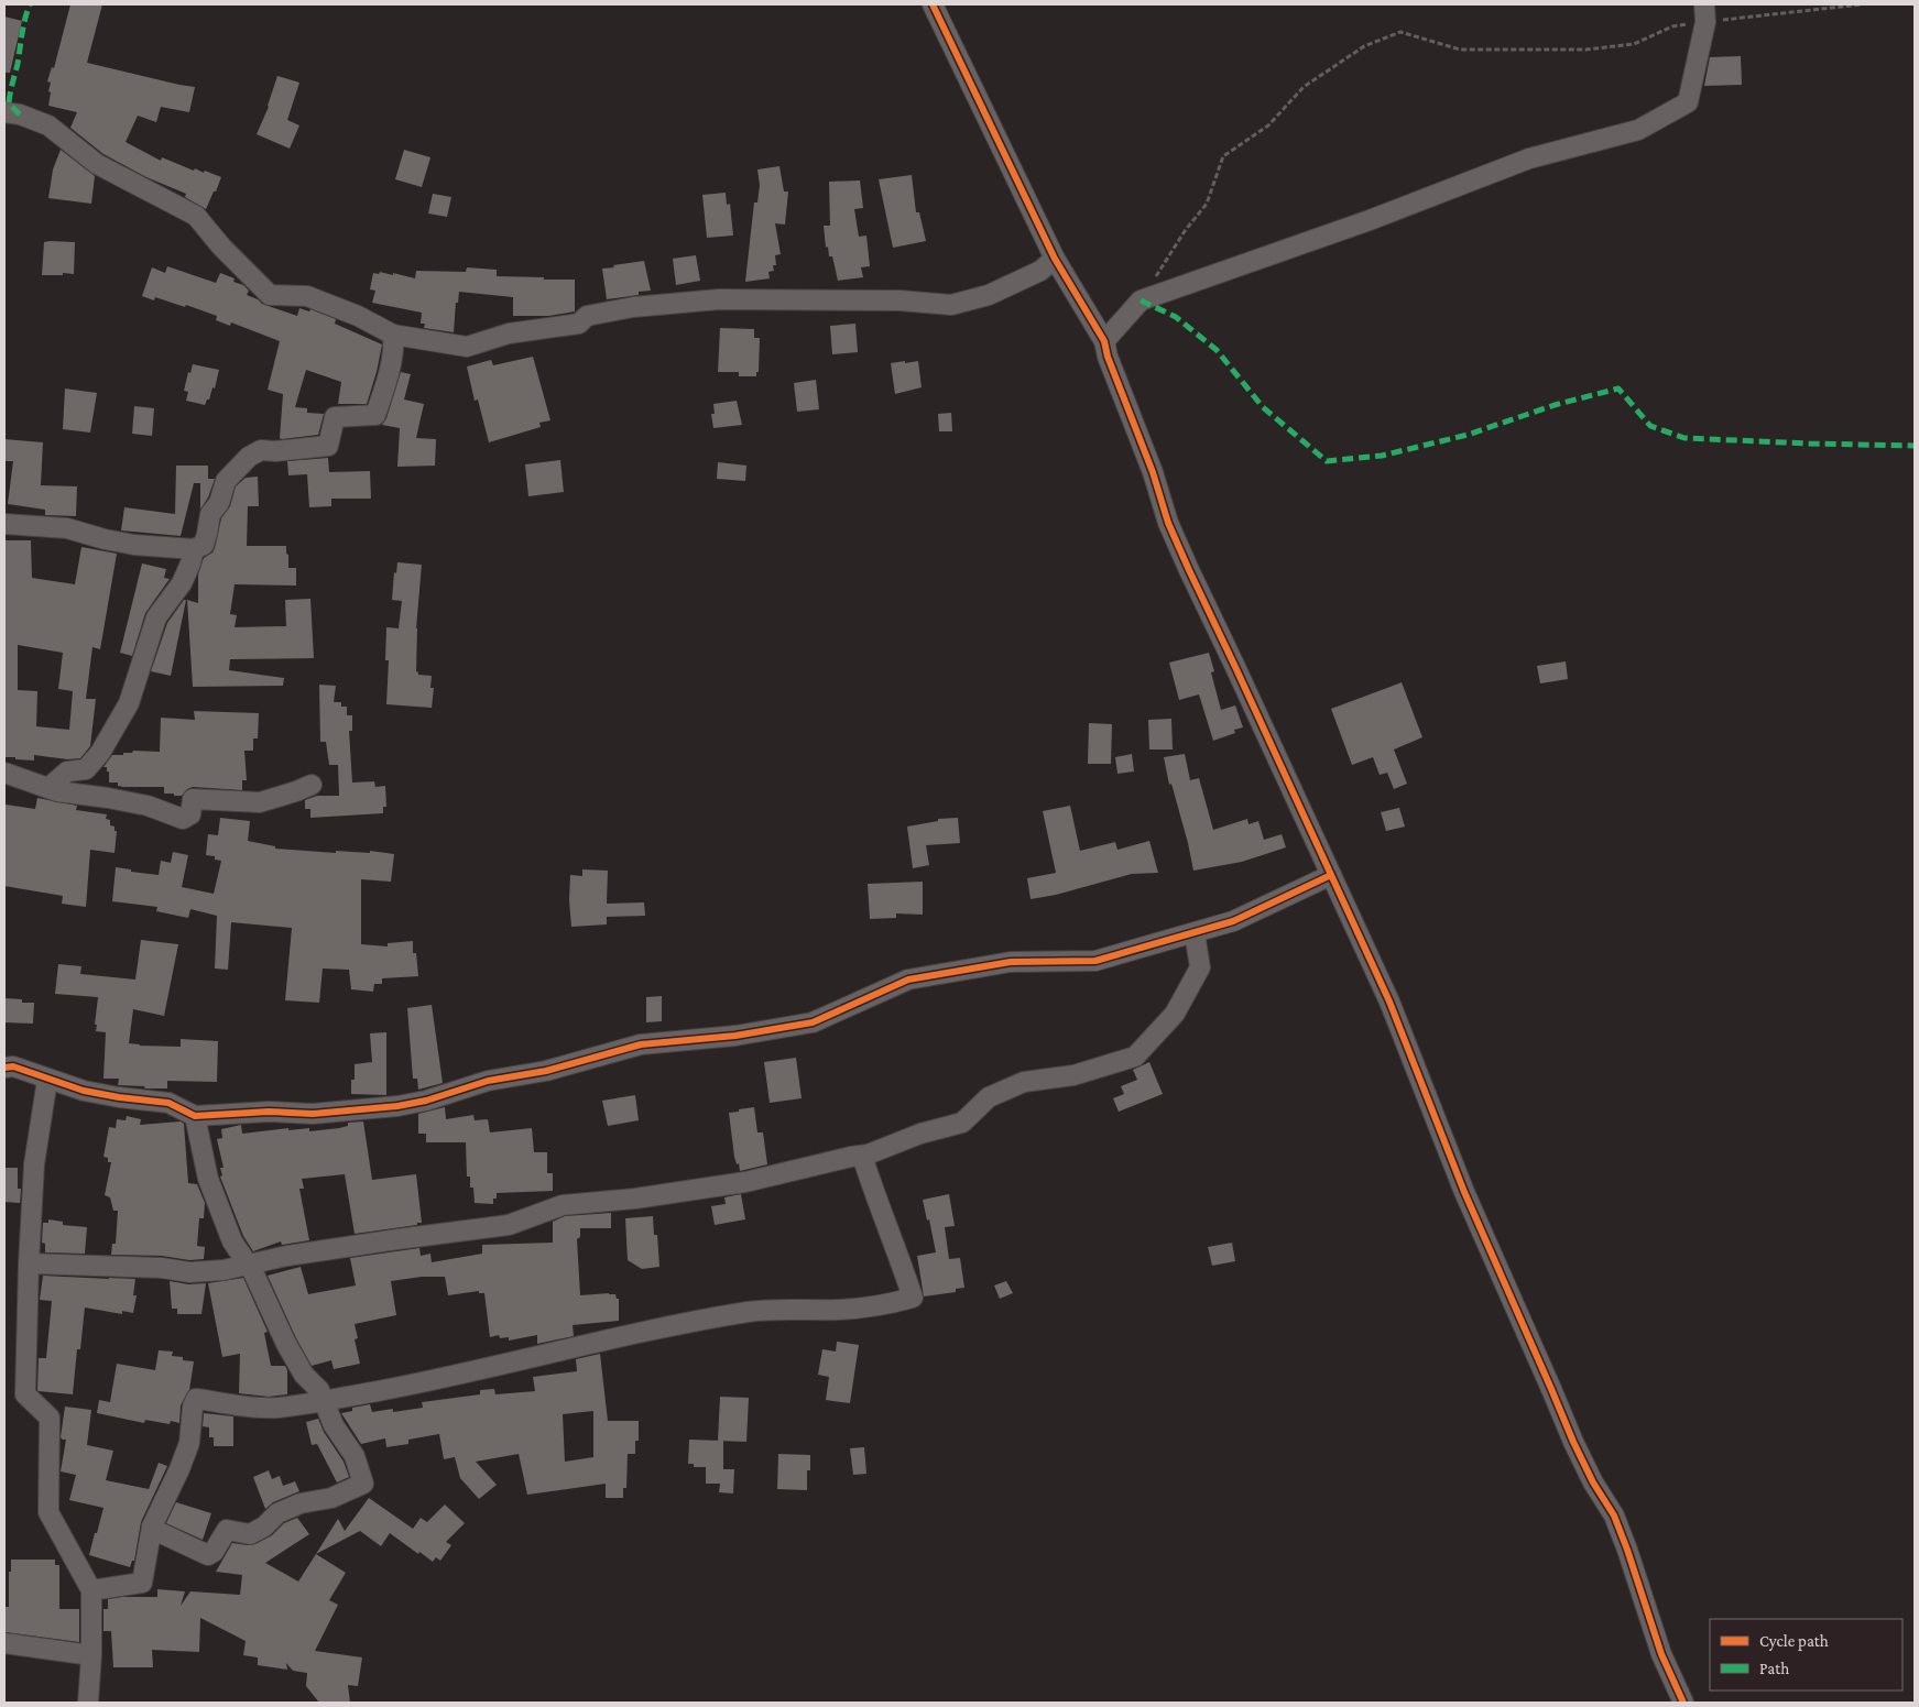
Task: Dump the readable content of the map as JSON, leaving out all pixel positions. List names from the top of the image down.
{
  "legend": ["Cycle path", "Path"]
}
